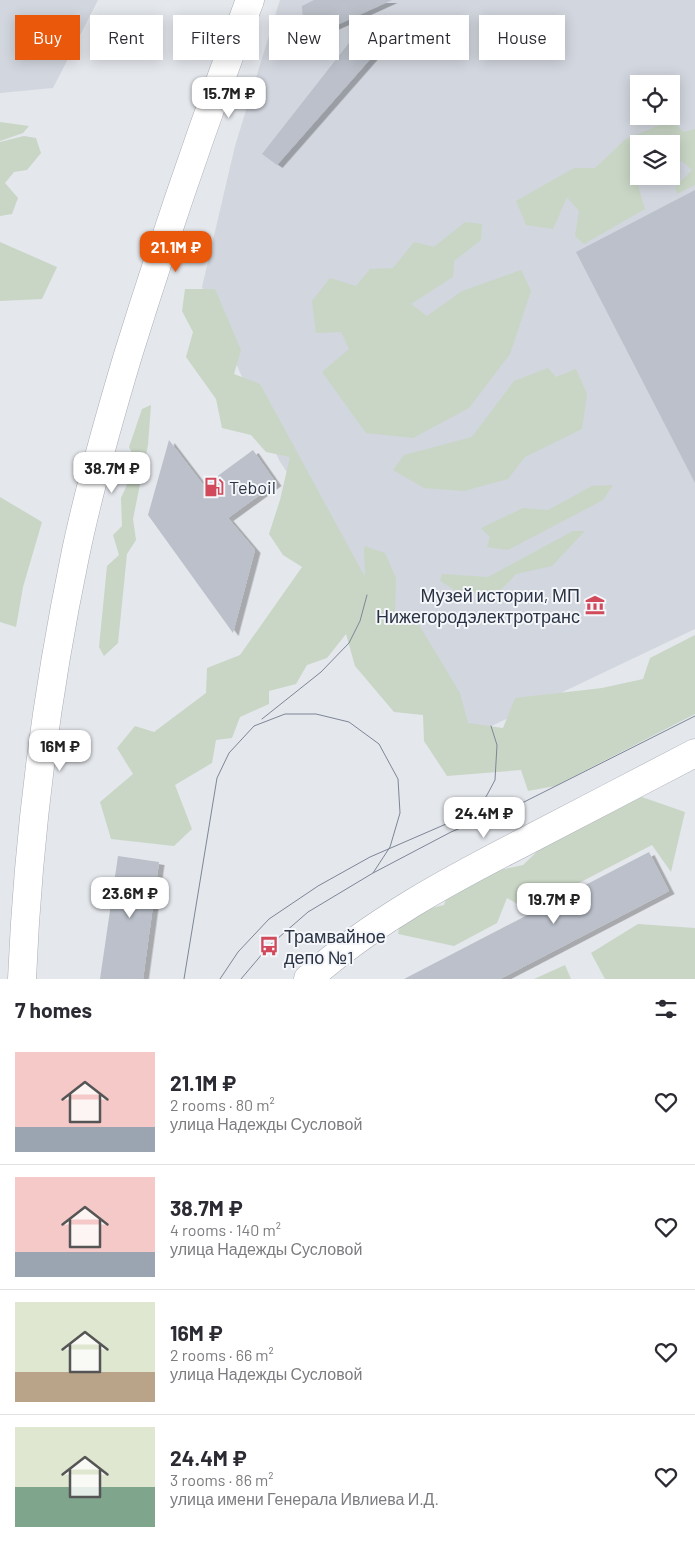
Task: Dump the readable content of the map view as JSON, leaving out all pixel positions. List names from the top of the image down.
{
  "places": {
    "fuel station": ["Teboil"],
    "museum": ["Музей истории, МП Нижегородэлектротранс"],
    "bus stop": ["Трамвайное депо №1"]
  },
  "page": {
    "chip": [
      "Buy",
      "Rent",
      "Filters",
      "New",
      "Apartment",
      "House"
    ],
    "price": [
      "15.7M ₽",
      "21.1M ₽",
      "38.7M ₽",
      "16M ₽",
      "24.4M ₽",
      "23.6M ₽",
      "19.7M ₽"
    ],
    "heading": "7 homes",
    "list": [
      {
        "name": "21.1M ₽",
        "note": "2 rooms · 80 m² · улица Надежды Сусловой"
      },
      {
        "name": "38.7M ₽",
        "note": "4 rooms · 140 m² · улица Надежды Сусловой"
      },
      {
        "name": "16M ₽",
        "note": "2 rooms · 66 m² · улица Надежды Сусловой"
      },
      {
        "name": "24.4M ₽",
        "note": "3 rooms · 86 m² · улица имени Генерала Ивлиева И.Д."
      }
    ]
  }
}
